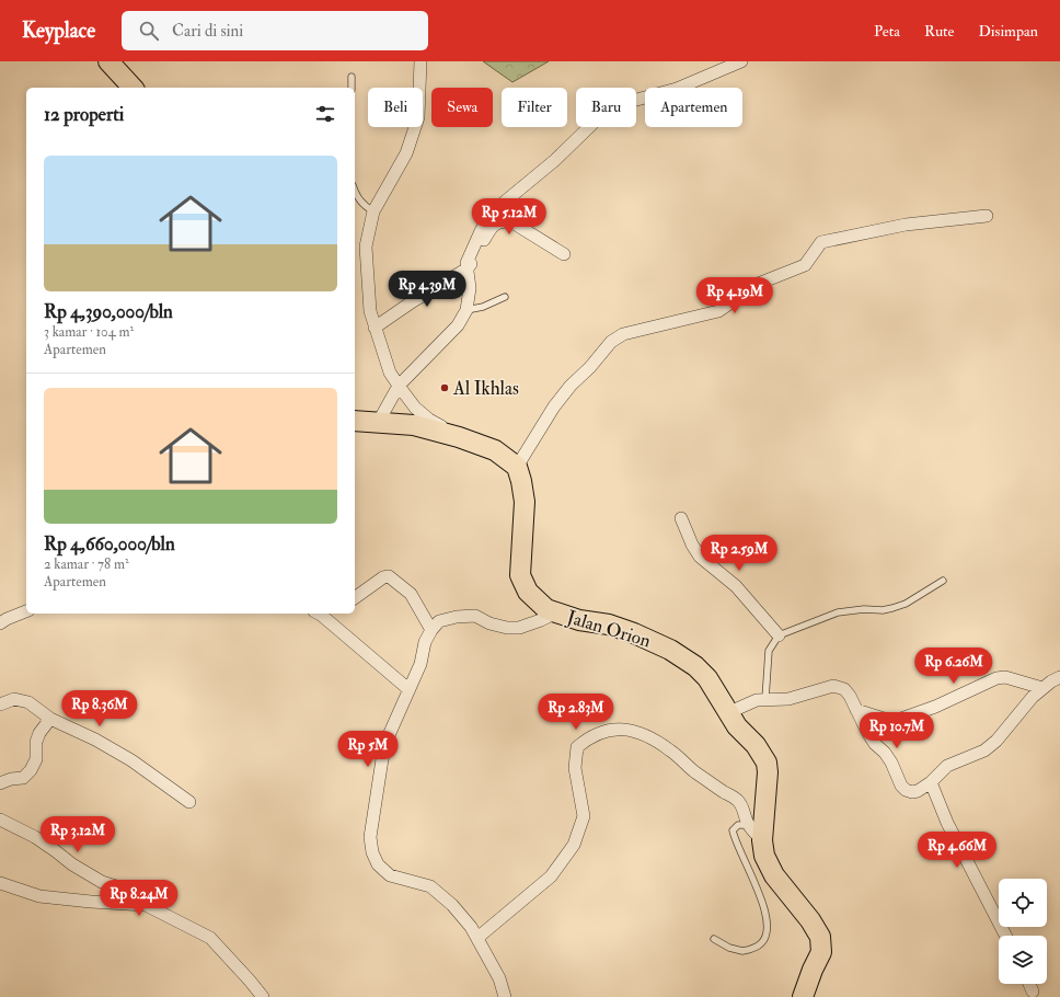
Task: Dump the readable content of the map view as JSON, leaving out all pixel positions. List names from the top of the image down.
{
  "streets": {
    "highway": ["Jalan Orion"]
  },
  "places": ["Al Ikhlas"],
  "page": {
    "header": "Keyplace",
    "search": "Cari di sini",
    "nav": ["Peta", "Rute", "Disimpan"],
    "chip": [
      "Beli",
      "Sewa",
      "Filter",
      "Baru",
      "Apartemen"
    ],
    "heading": "12 properti",
    "list": [
      {
        "name": "Rp 4,390,000/bln",
        "note": "3 kamar · 104 m² · Apartemen"
      },
      {
        "name": "Rp 4,660,000/bln",
        "note": "2 kamar · 78 m² · Apartemen"
      }
    ],
    "price": [
      "Rp 5.12M",
      "Rp 4.39M",
      "Rp 4.19M",
      "Rp 2.59M",
      "Rp 6.26M",
      "Rp 8.36M",
      "Rp 2.83M",
      "Rp 10.7M",
      "Rp 5M",
      "Rp 3.12M",
      "Rp 4.66M",
      "Rp 8.24M"
    ]
  }
}
